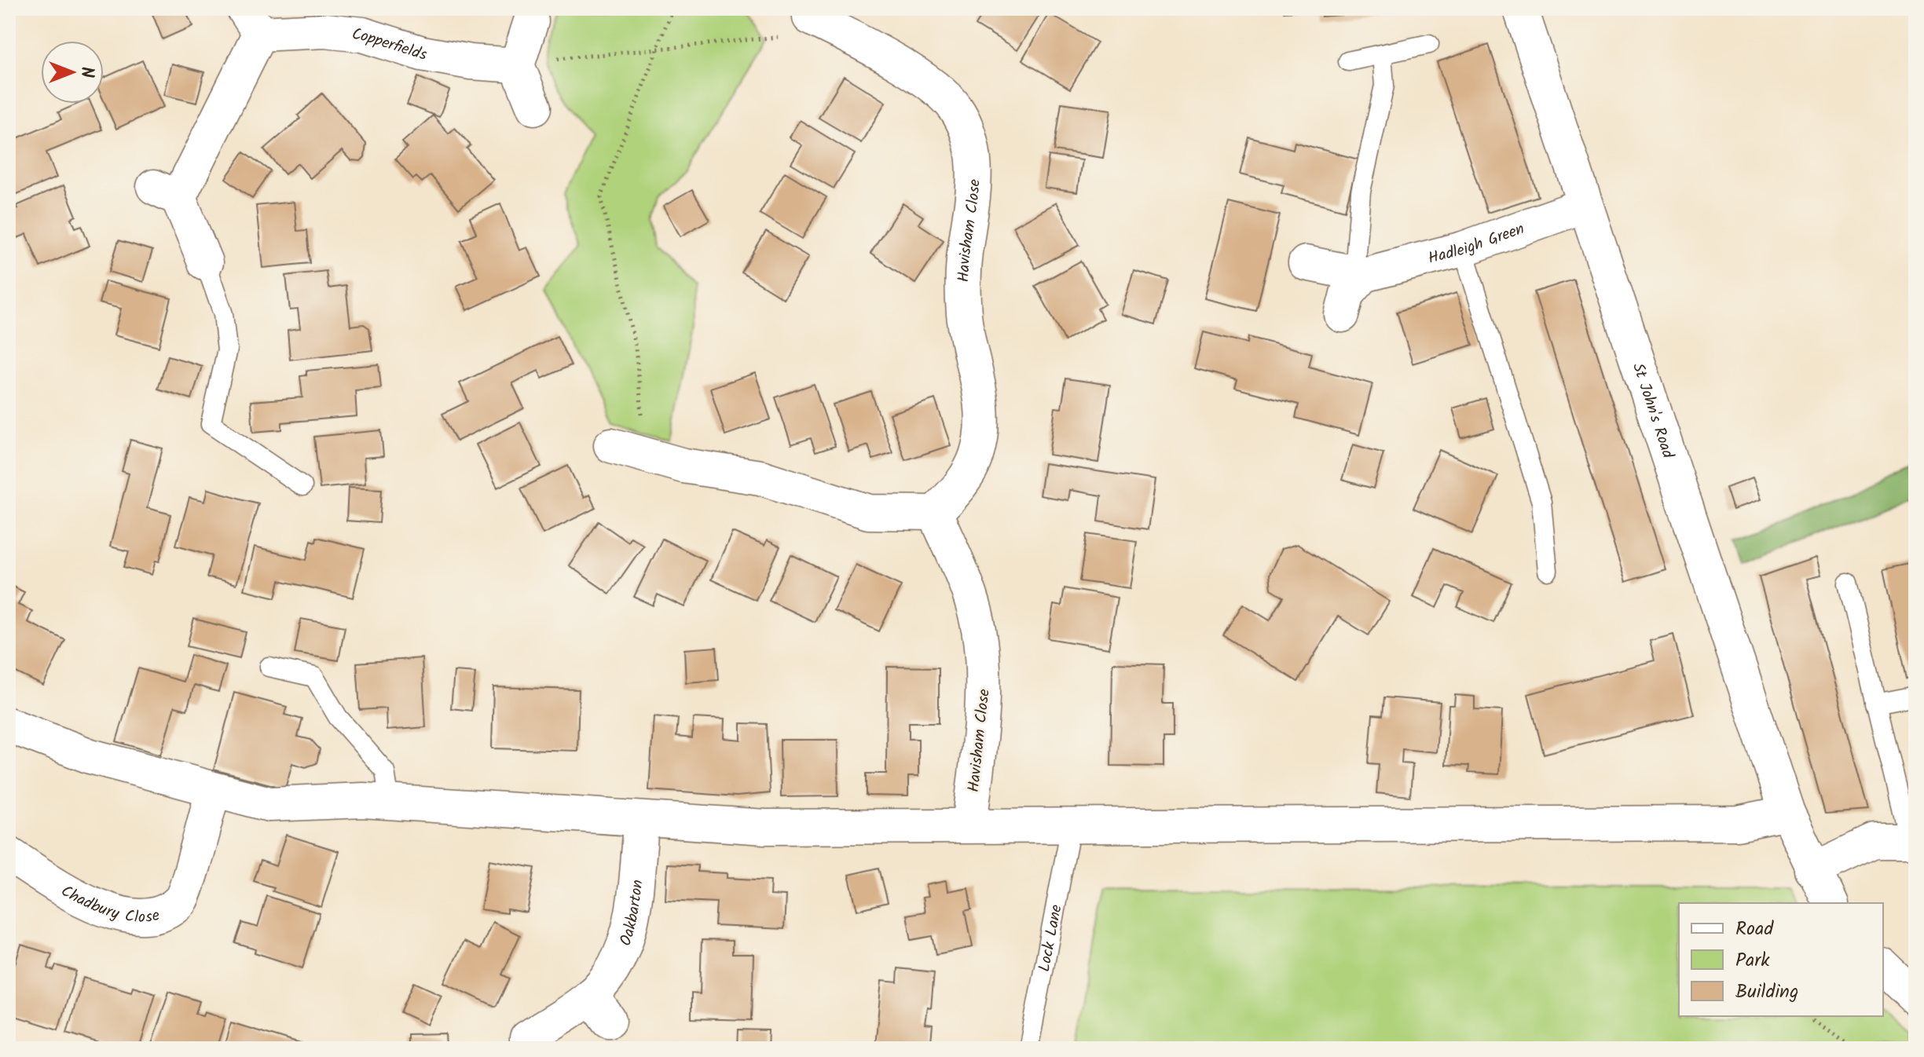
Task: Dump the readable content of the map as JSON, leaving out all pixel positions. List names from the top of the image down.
{
  "streets": {
    "street": [
      "Copperfields",
      "Havisham Close",
      "Hadleigh Green",
      "St John's Road",
      "Chadbury Close",
      "Oakbarton"
    ],
    "lane": ["Lock Lane"]
  },
  "crossings": [
    ["Hadleigh Green", "St John's Road"]
  ],
  "legend": ["Road", "Park", "Building"],
  "north": "right"
}
